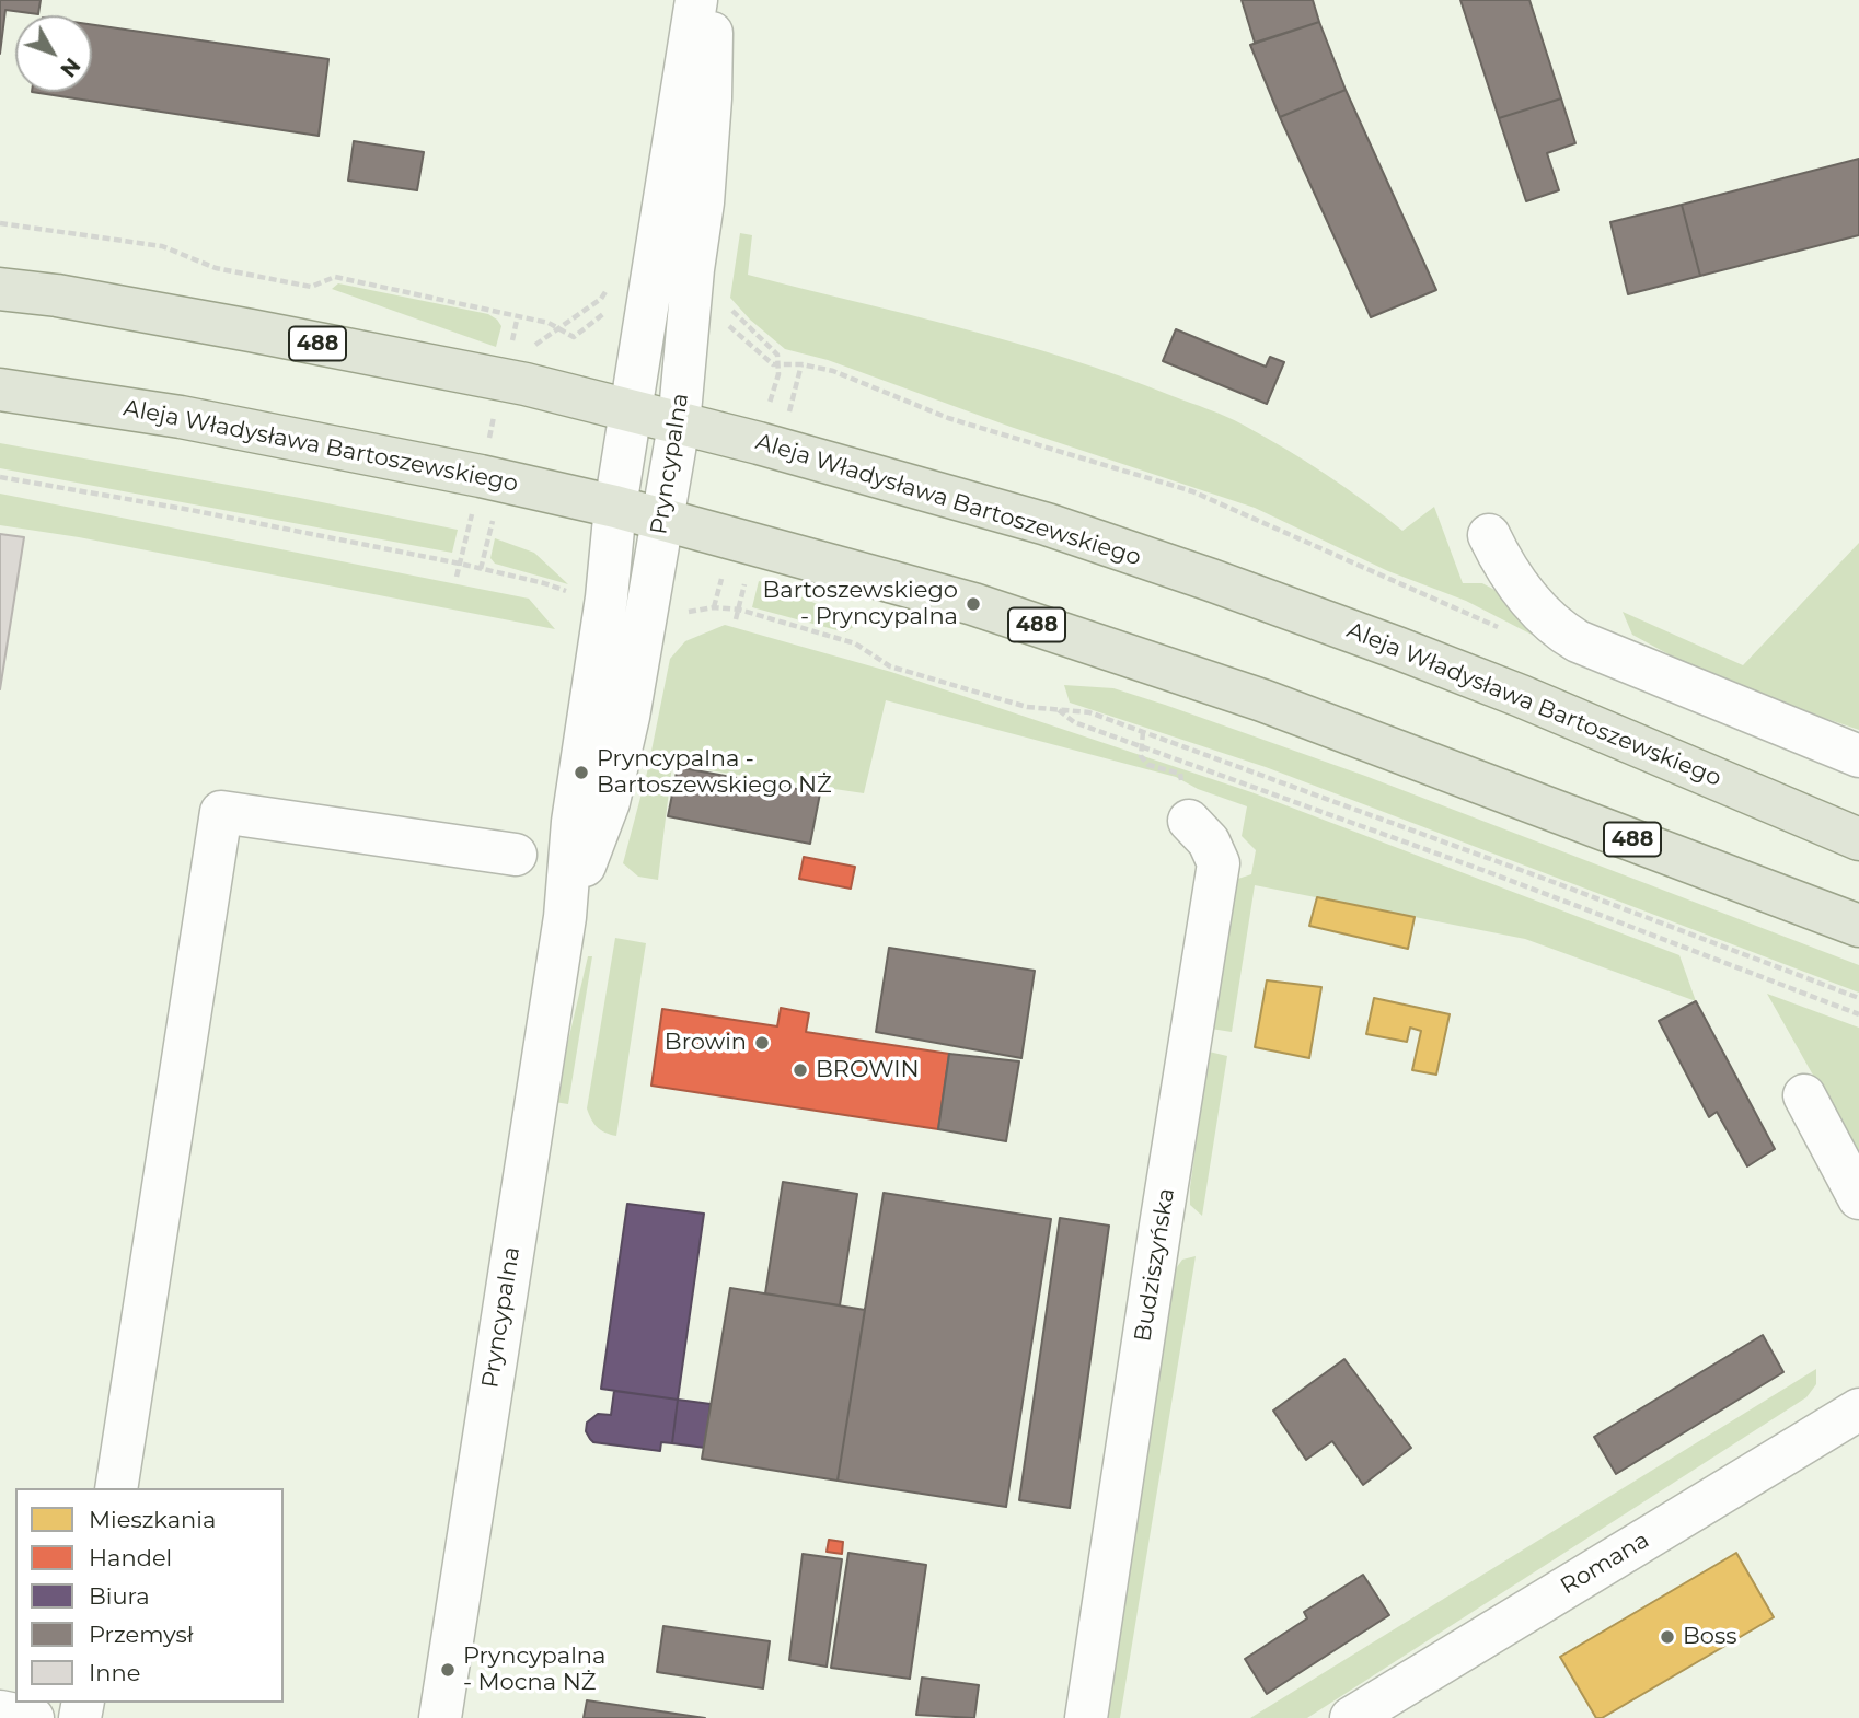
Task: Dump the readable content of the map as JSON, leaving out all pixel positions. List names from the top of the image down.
{
  "streets": {
    "main road": ["488", "Aleja Władysława Bartoszewskiego"],
    "street": ["Pryncypalna", "Budziszyńska", "Romana"]
  },
  "crossings": [
    ["Aleja Władysława Bartoszewskiego", "Pryncypalna"]
  ],
  "places": [
    "Bartoszewskiego - Pryncypalna",
    "Pryncypalna - Bartoszewskiego NŻ",
    "Browin",
    "BROWIN",
    "Boss",
    "Pryncypalna - Mocna NŻ"
  ],
  "legend": [
    "Mieszkania",
    "Handel",
    "Biura",
    "Przemysł",
    "Inne"
  ],
  "north": "bottom right"
}
